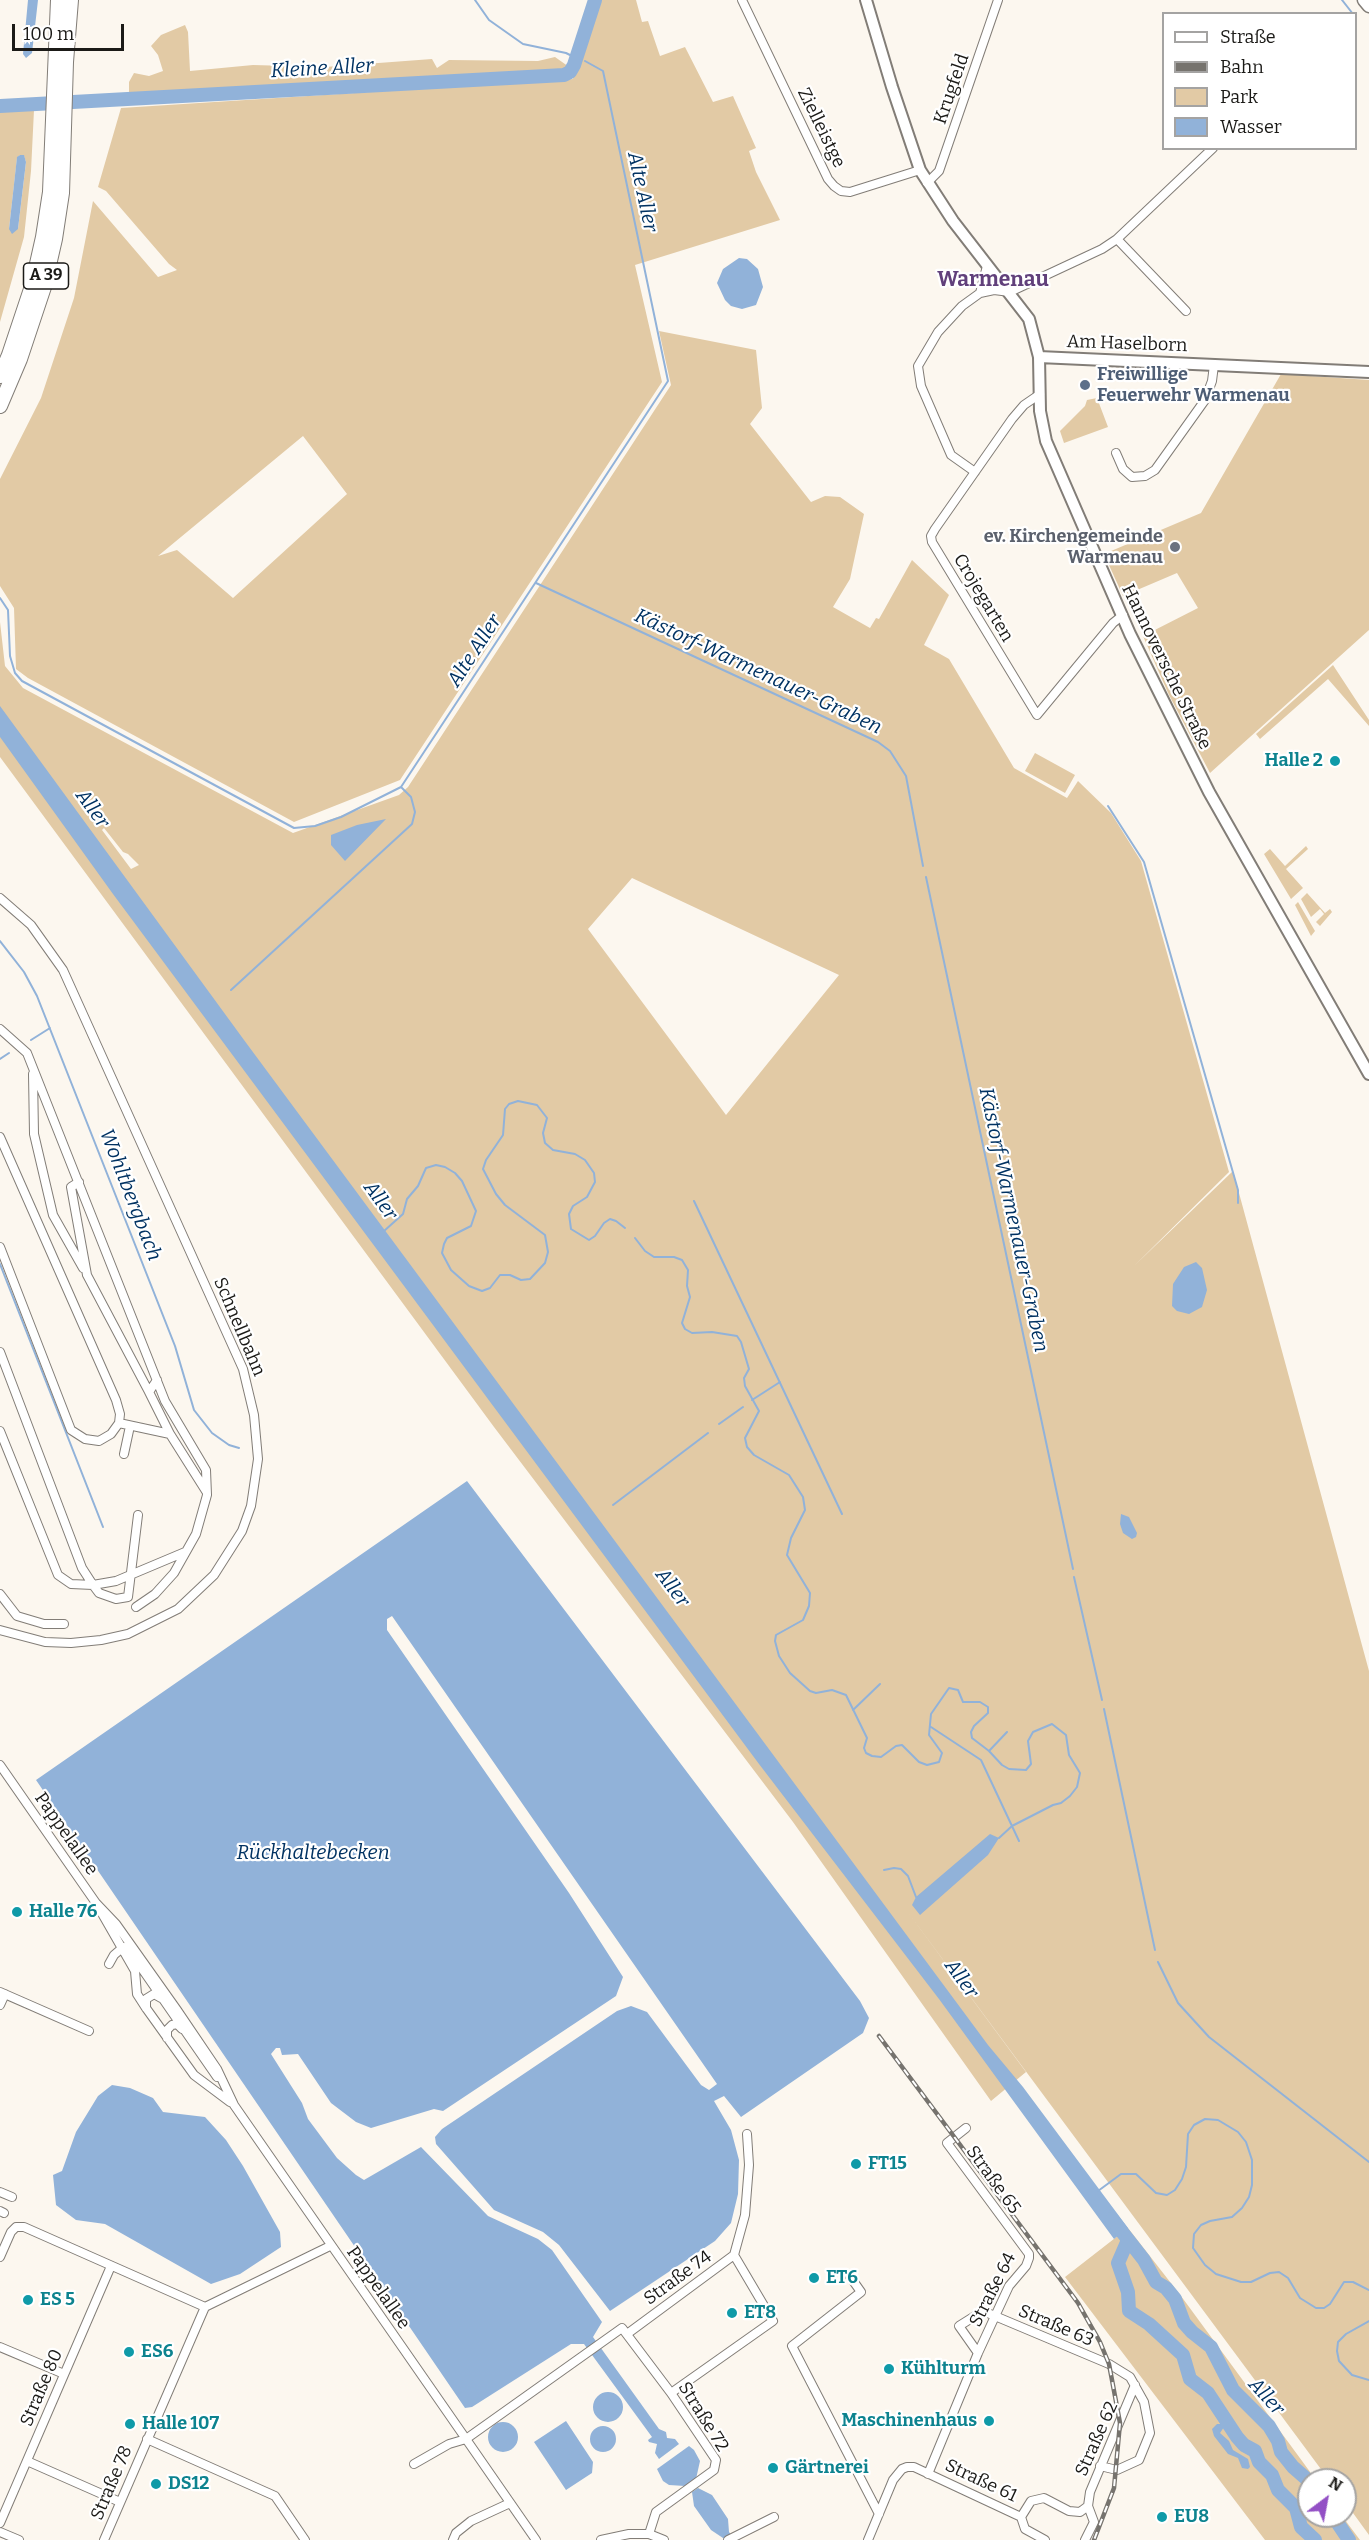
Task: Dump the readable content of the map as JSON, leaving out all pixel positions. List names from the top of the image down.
{
  "streets": {
    "highway": ["A 39"],
    "street": [
      "Krugfeld",
      "Zielleistge",
      "Am Haselborn",
      "Crojegarten",
      "Hannoversche Straße",
      "Schnellbahn",
      "Pappelallee",
      "Straße 65",
      "Straße 74",
      "Straße 64",
      "Straße 63",
      "Straße 80",
      "Straße 72",
      "Straße 62",
      "Straße 61",
      "Straße 78"
    ]
  },
  "crossings": [
    ["Krugfeld", "Hannoversche Straße"],
    ["Zielleistge", "Hannoversche Straße"],
    ["Am Haselborn", "Hannoversche Straße"],
    ["Crojegarten", "Hannoversche Straße"],
    ["Straße 65", "Straße 64"],
    ["Straße 74", "Straße 72"],
    ["Straße 64", "Straße 63"],
    ["Straße 64", "Straße 61"],
    ["Straße 63", "Straße 62"]
  ],
  "districts": ["Warmenau"],
  "water": [
    "Kleine Aller",
    "Alte Aller",
    "Kästorf-Warmenauer-Graben",
    "Aller",
    "Wohltbergbach",
    "Rückhaltebecken"
  ],
  "places": [
    "Freiwillige Feuerwehr Warmenau",
    "ev. Kirchengemeinde Warmenau",
    "Halle 2",
    "Halle 76",
    "FT15",
    "ET6",
    "ES 5",
    "ET8",
    "ES6",
    "Kühlturm",
    "Maschinenhaus",
    "Halle 107",
    "Gärtnerei",
    "DS12",
    "EU8"
  ],
  "legend": [
    "Straße",
    "Bahn",
    "Park",
    "Wasser"
  ],
  "scale_bar": "100 m",
  "north": "top right"
}
